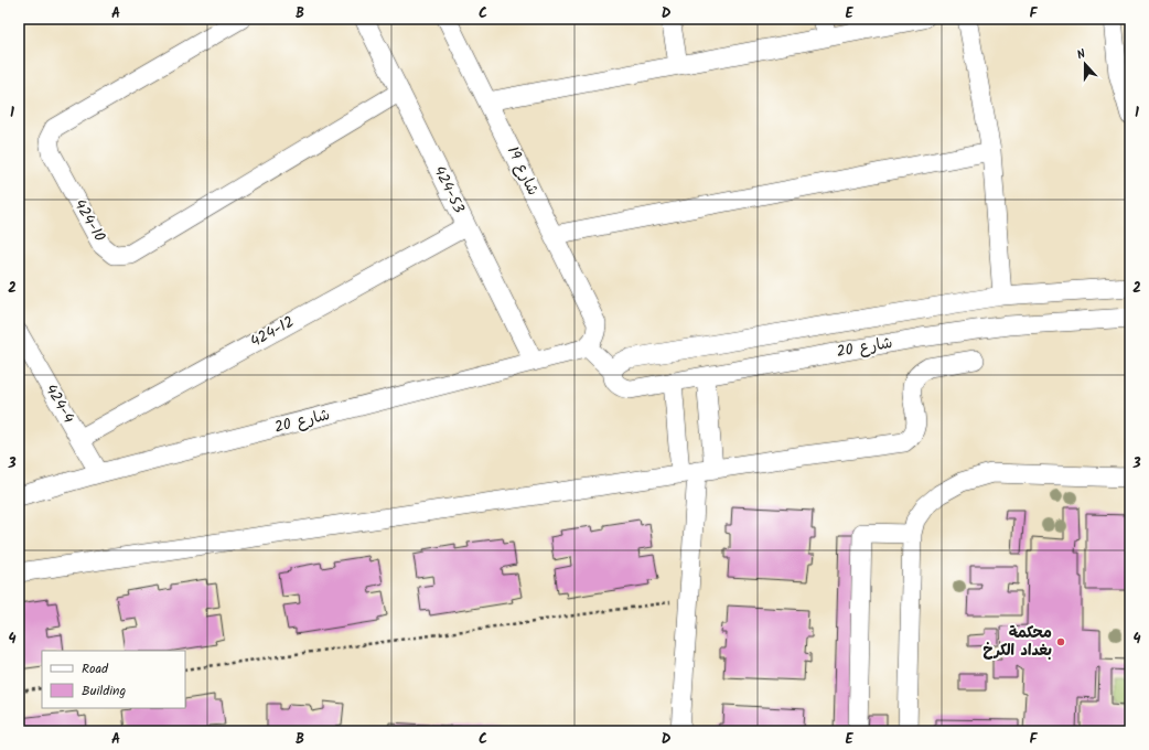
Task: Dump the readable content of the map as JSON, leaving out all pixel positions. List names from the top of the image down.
{
  "streets": {
    "street": [
      "شارع 19",
      "424-53",
      "424-10",
      "424-12",
      "شارع 20",
      "424-4"
    ]
  },
  "crossings": [
    ["شارع 19", "شارع 20"],
    ["424-53", "424-10"],
    ["424-53", "424-12"],
    ["424-53", "شارع 20"],
    ["424-12", "424-4"],
    ["شارع 20", "424-4"]
  ],
  "places": ["محكمة بغداد الكرخ"],
  "legend": ["Road", "Building"],
  "north": "top",
  "grid": {
    "columns": [
      "A",
      "B",
      "C",
      "D",
      "E",
      "F"
    ],
    "rows": [
      "1",
      "2",
      "3",
      "4"
    ]
  }
}
